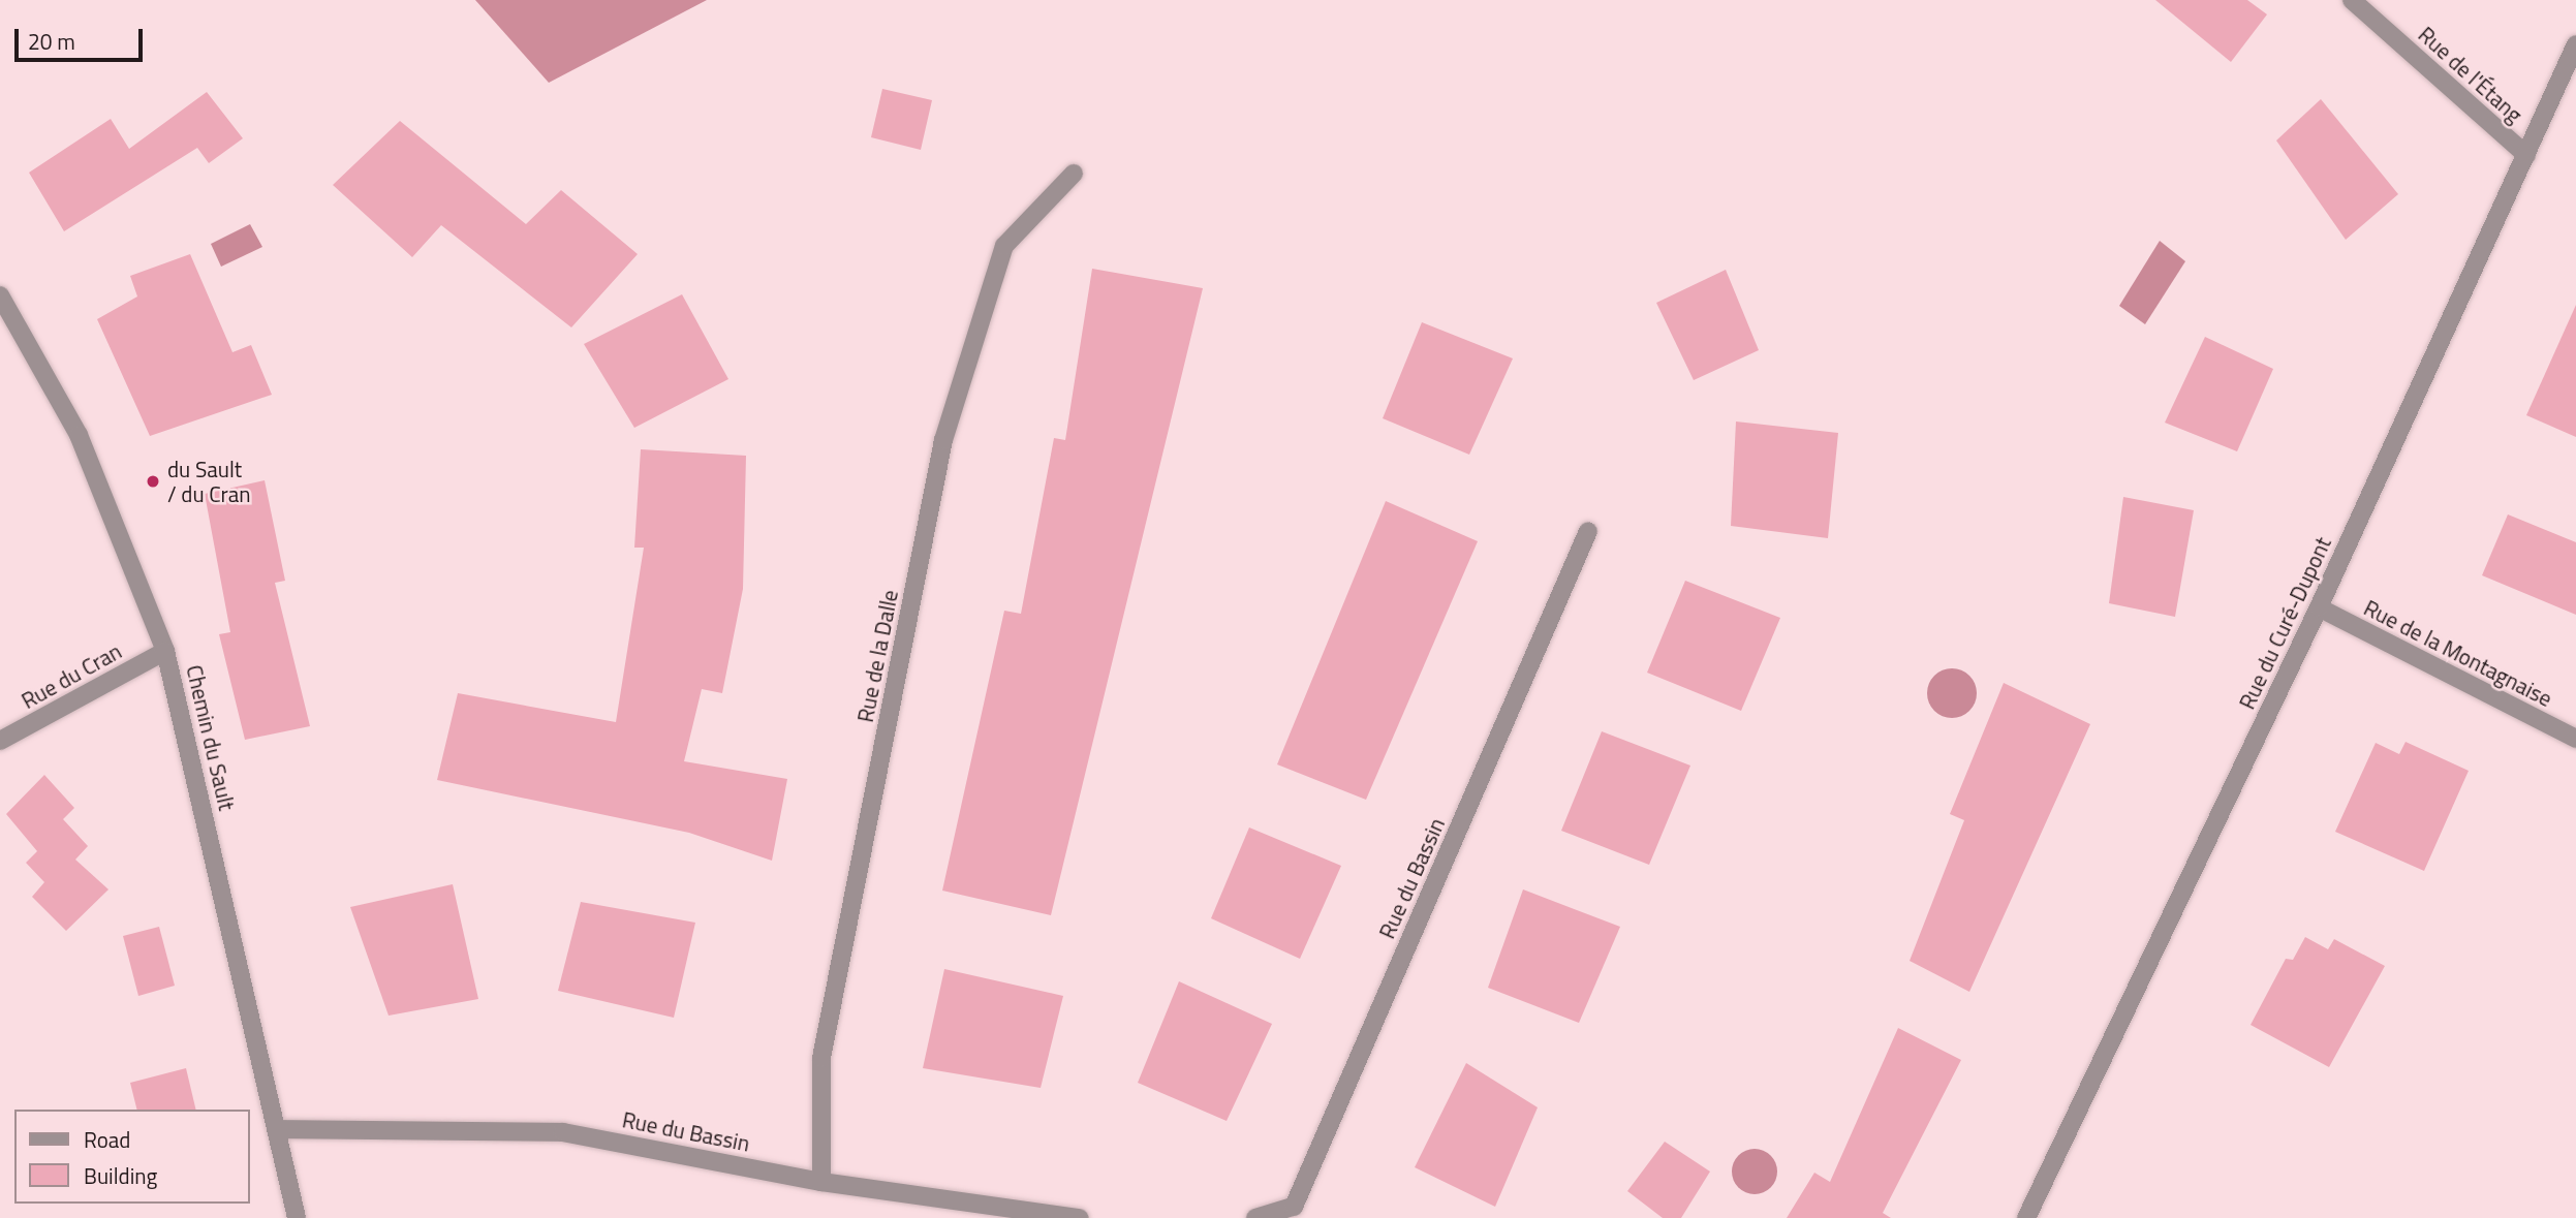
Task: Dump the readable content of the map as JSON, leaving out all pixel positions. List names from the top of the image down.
{
  "streets": {
    "street": [
      "Rue de l'Étang",
      "Rue du Curé-Dupont",
      "Rue de la Montagnaise",
      "Rue de la Dalle",
      "Rue du Cran",
      "Chemin du Sault",
      "Rue du Bassin"
    ]
  },
  "crossings": [
    ["Rue de l'Étang", "Rue du Curé-Dupont"],
    ["Rue du Curé-Dupont", "Rue de la Montagnaise"],
    ["Rue de la Dalle", "Rue du Bassin"],
    ["Rue du Cran", "Chemin du Sault"],
    ["Chemin du Sault", "Rue du Bassin"]
  ],
  "places": ["du Sault / du Cran"],
  "legend": ["Road", "Building"],
  "scale_bar": "20 m"
}
